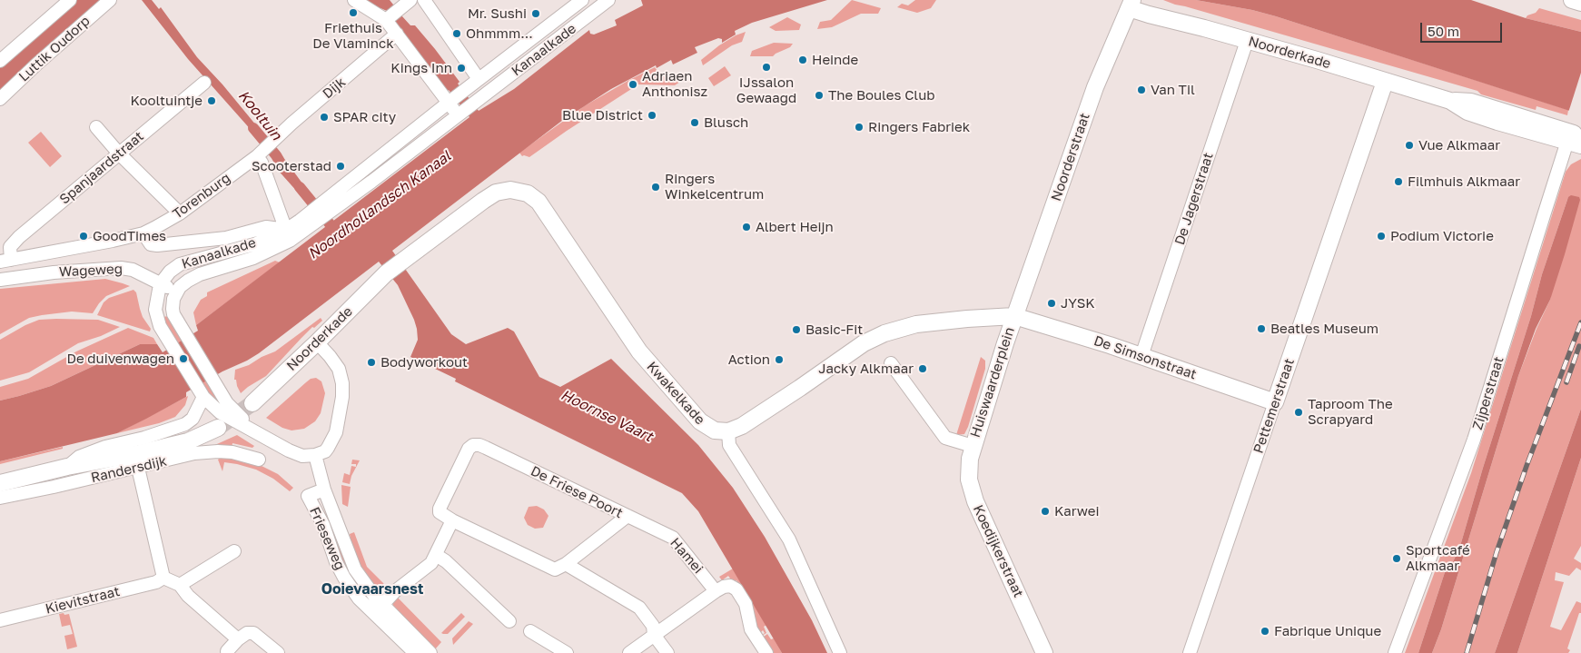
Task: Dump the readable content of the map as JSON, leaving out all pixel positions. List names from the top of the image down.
{
  "streets": {
    "main road": [
      "Noorderkade",
      "Noorderstraat",
      "De Simsonstraat",
      "Huiswaarderplein",
      "Kwakelkade",
      "Pettemerstraat",
      "Randersdijk",
      "Koedijkerstraat"
    ],
    "street": [
      "Luttik Oudorp",
      "Kanaalkade",
      "Dijk",
      "Spanjaardstraat",
      "Torenburg",
      "De Jagerstraat",
      "Wageweg",
      "Zijperstraat",
      "De Friese Poort",
      "Frieseweg",
      "Hamei",
      "Kievitstraat"
    ]
  },
  "crossings": [
    ["Kanaalkade", "Wageweg"],
    ["Noorderkade", "Noorderstraat"],
    ["Noorderkade", "De Jagerstraat"],
    ["Noorderkade", "Kwakelkade"],
    ["Noorderkade", "Zijperstraat"],
    ["Noorderkade", "Pettemerstraat"],
    ["Dijk", "Torenburg"],
    ["Noorderstraat", "De Simsonstraat"],
    ["Noorderstraat", "Huiswaarderplein"],
    ["Spanjaardstraat", "Wageweg"],
    ["Torenburg", "Wageweg"],
    ["De Jagerstraat", "De Simsonstraat"],
    ["De Simsonstraat", "Huiswaarderplein"],
    ["De Simsonstraat", "Pettemerstraat"],
    ["Huiswaarderplein", "Kwakelkade"],
    ["Huiswaarderplein", "Koedijkerstraat"],
    ["De Friese Poort", "Hamei"]
  ],
  "districts": ["Ooievaarsnest"],
  "water": ["Kooltuin", "Noordhollandsch Kanaal", "Hoornse Vaart"],
  "places": [
    "Friethuis De Vlaminck",
    "Mr. Sushi",
    "Ohmmm...",
    "Heinde",
    "IJssalon Gewaagd",
    "Kings Inn",
    "Adriaen Anthonisz",
    "Van Til",
    "The Boules Club",
    "Kooltuintje",
    "Blue District",
    "SPAR city",
    "Blusch",
    "Ringers Fabriek",
    "Vue Alkmaar",
    "Scooterstad",
    "Filmhuis Alkmaar",
    "Ringers Winkelcentrum",
    "Albert Heijn",
    "GoodTimes",
    "Podium Victorie",
    "JYSK",
    "Beatles Museum",
    "Basic-Fit",
    "De duivenwagen",
    "Action",
    "Bodyworkout",
    "Jacky Alkmaar",
    "Taproom The Scrapyard",
    "Karwei",
    "Sportcafé Alkmaar",
    "Fabrique Unique"
  ],
  "scale_bar": "50 m"
}
